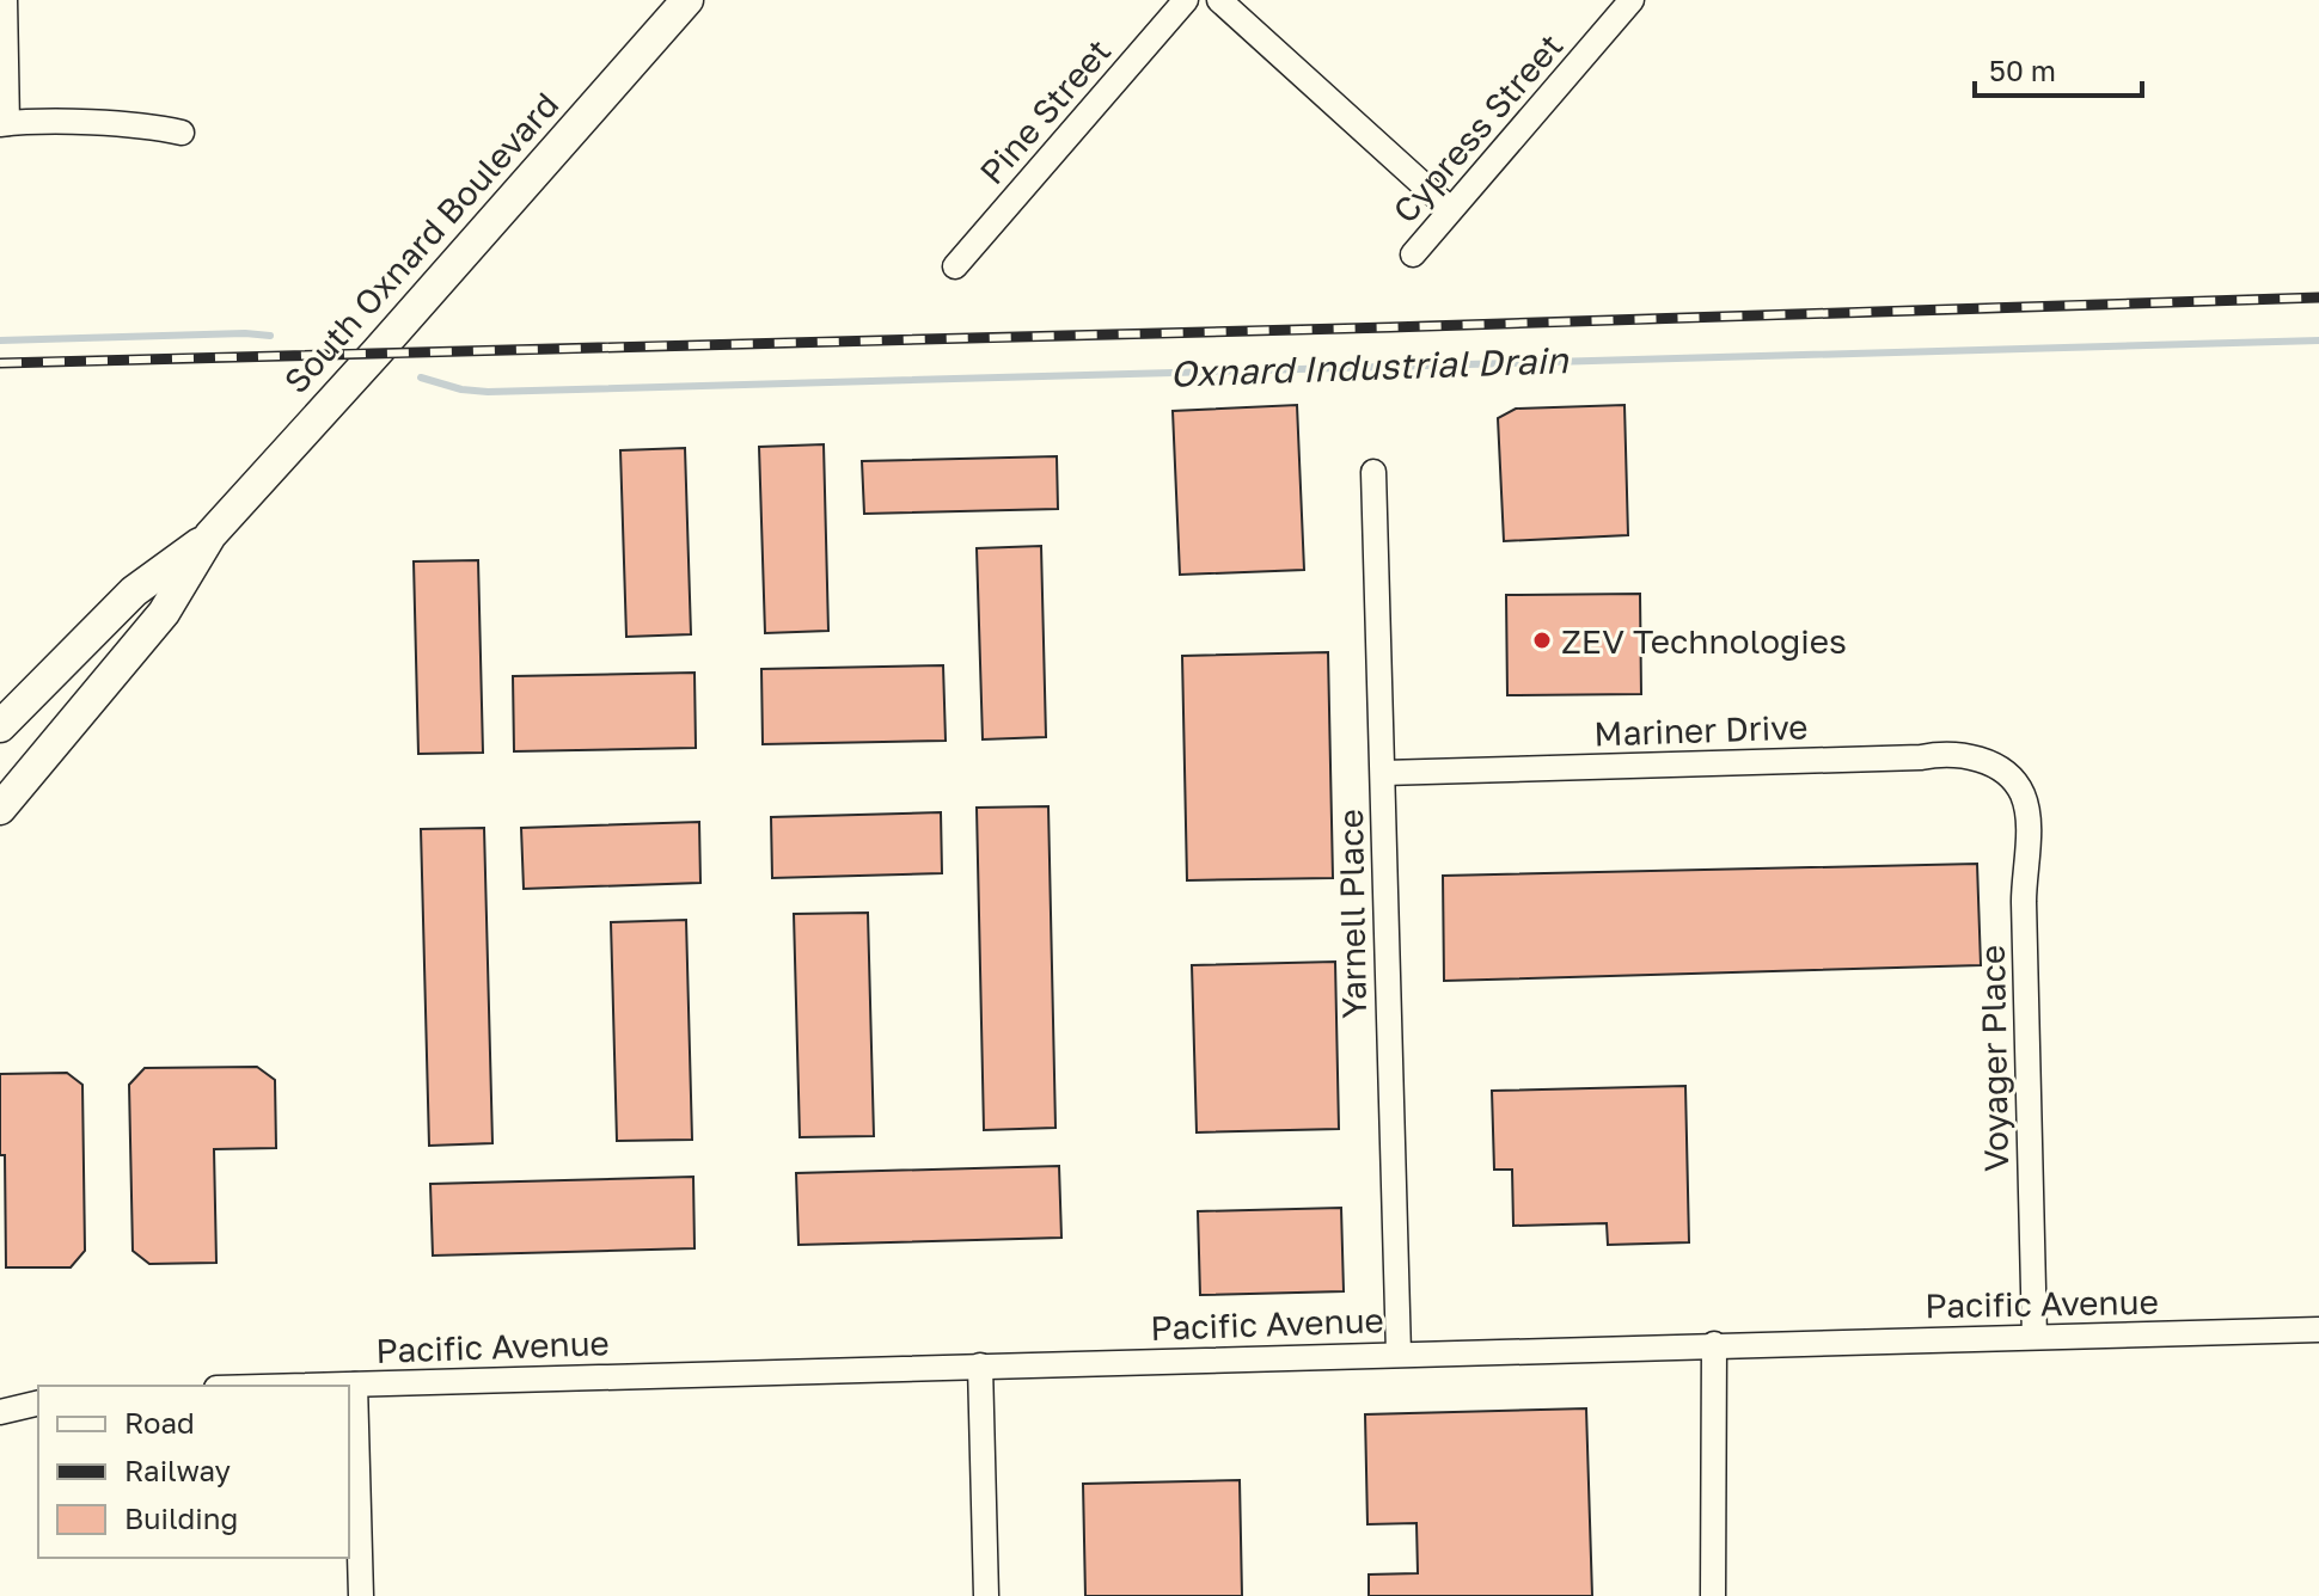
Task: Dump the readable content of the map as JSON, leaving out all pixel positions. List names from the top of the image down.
{
  "streets": {
    "main road": ["South Oxnard Boulevard"],
    "street": [
      "Pine Street",
      "Cypress Street",
      "Mariner Drive",
      "Yarnell Place",
      "Voyager Place",
      "Pacific Avenue"
    ]
  },
  "crossings": [
    ["Mariner Drive", "Yarnell Place"],
    ["Mariner Drive", "Voyager Place"],
    ["Yarnell Place", "Pacific Avenue"],
    ["Voyager Place", "Pacific Avenue"]
  ],
  "water": ["Oxnard Industrial Drain"],
  "places": ["ZEV Technologies"],
  "legend": ["Road", "Railway", "Building"],
  "scale_bar": "50 m"
}
